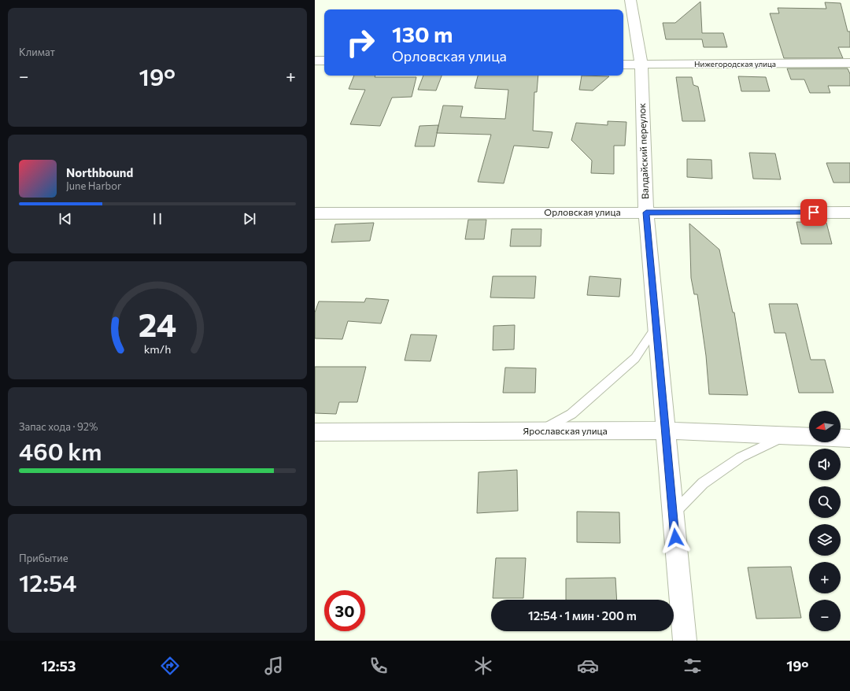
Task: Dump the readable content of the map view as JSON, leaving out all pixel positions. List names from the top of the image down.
{
  "streets": {
    "street": [
      "Нижегородская улица",
      "Валдайский переулок",
      "Орловская улица",
      "Ярославская улица"
    ]
  },
  "crossings": [
    ["Нижегородская улица", "Валдайский переулок"],
    ["Валдайский переулок", "Орловская улица"],
    ["Валдайский переулок", "Ярославская улица"]
  ],
  "north": "left",
  "page": {
    "tile": [
      "Климат",
      ["Запас хода · 92%", "460 km"],
      ["Прибытие", "12:54"]
    ],
    "turn": ["130 m", "Орловская улица"],
    "heat": ["−", "19°", "+"],
    "song": ["Northbound", "June Harbor"],
    "map_buttons": ["+", "−"],
    "limit": "30",
    "trip": "12:54 · 1 мин · 200 m",
    "tabs": ["12:53", "19°"],
    "gauge": ["24", "km/h"]
  }
}
